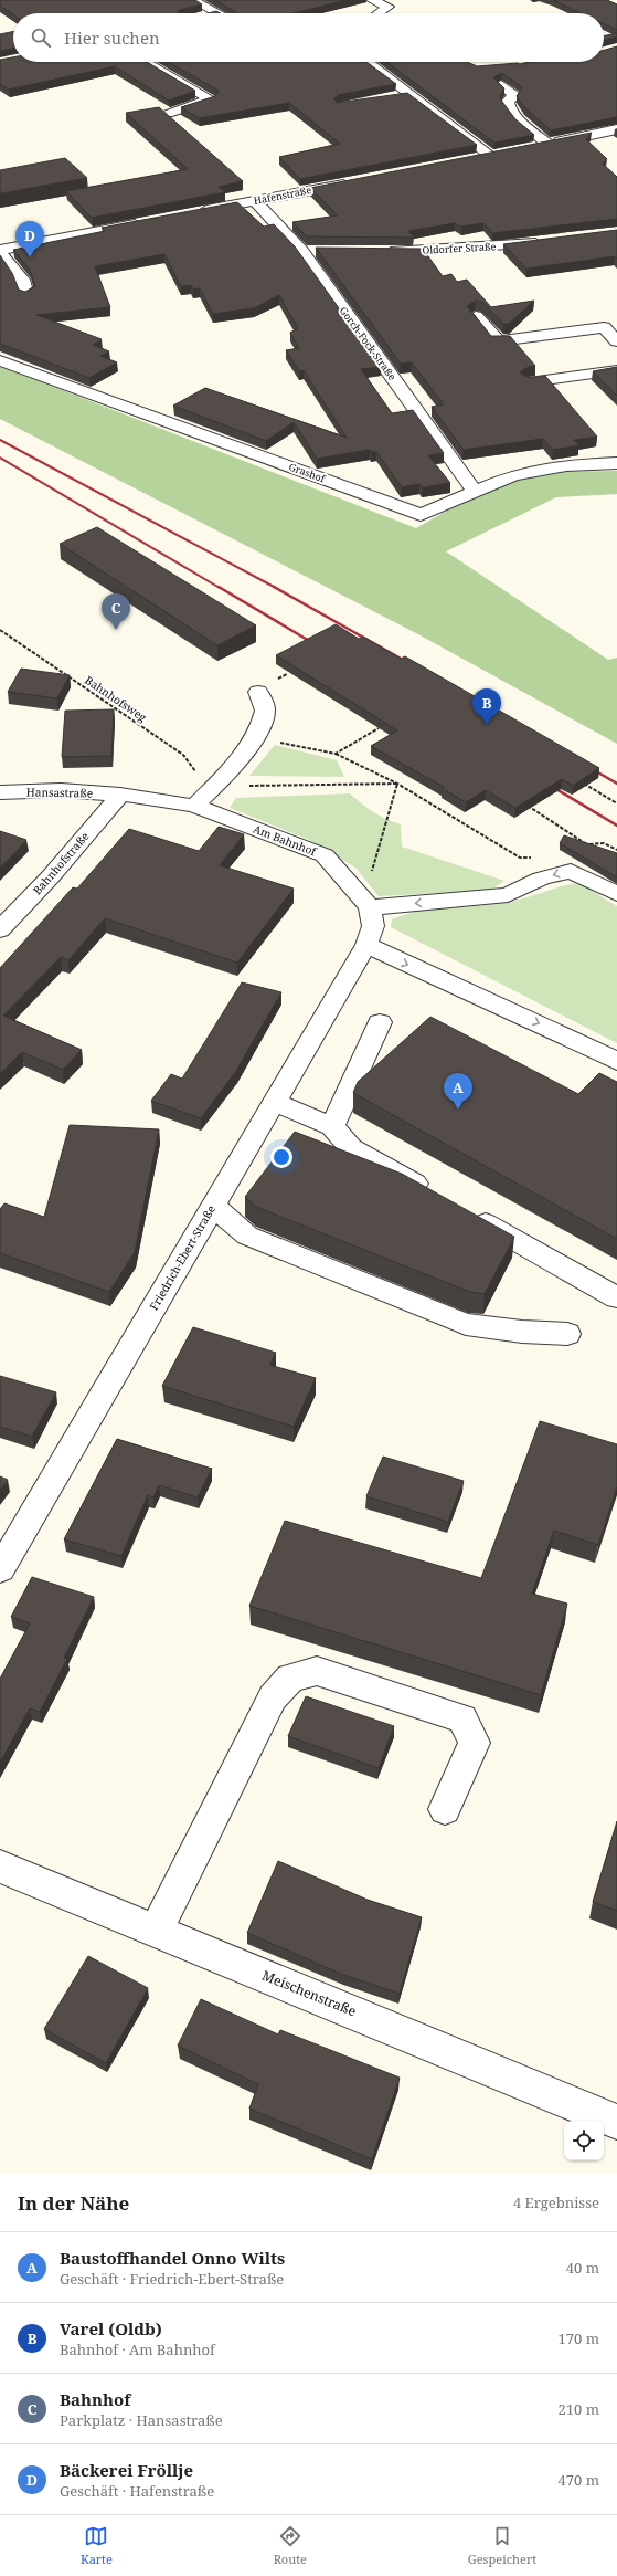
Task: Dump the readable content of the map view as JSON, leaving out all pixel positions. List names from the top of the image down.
{
  "streets": {
    "street": [
      "Hafenstraße",
      "Oldorfer Straße",
      "Gorch-Fock-Straße",
      "Grashof",
      "Hansastraße",
      "Am Bahnhof",
      "Bahnhofstraße",
      "Friedrich-Ebert-Straße",
      "Meischenstraße"
    ],
    "path": ["Bahnhofsweg"]
  },
  "crossings": [
    ["Hafenstraße", "Gorch-Fock-Straße"],
    ["Gorch-Fock-Straße", "Grashof"],
    ["Hansastraße", "Bahnhofstraße"]
  ],
  "page": {
    "search": "Hier suchen",
    "pins": [
      "D",
      "C",
      "B",
      "A"
    ],
    "heading": ["In der Nähe", "4 Ergebnisse"],
    "list": [
      {
        "mark": "A",
        "name": "Baustoffhandel Onno Wilts",
        "note": "Geschäft · Friedrich-Ebert-Straße",
        "value": "40 m"
      },
      {
        "mark": "B",
        "name": "Varel (Oldb)",
        "note": "Bahnhof · Am Bahnhof",
        "value": "170 m"
      },
      {
        "mark": "C",
        "name": "Bahnhof",
        "note": "Parkplatz · Hansastraße",
        "value": "210 m"
      },
      {
        "mark": "D",
        "name": "Bäckerei Fröllje",
        "note": "Geschäft · Hafenstraße",
        "value": "470 m"
      }
    ],
    "nav": ["Karte", "Route", "Gespeichert"]
  }
}
